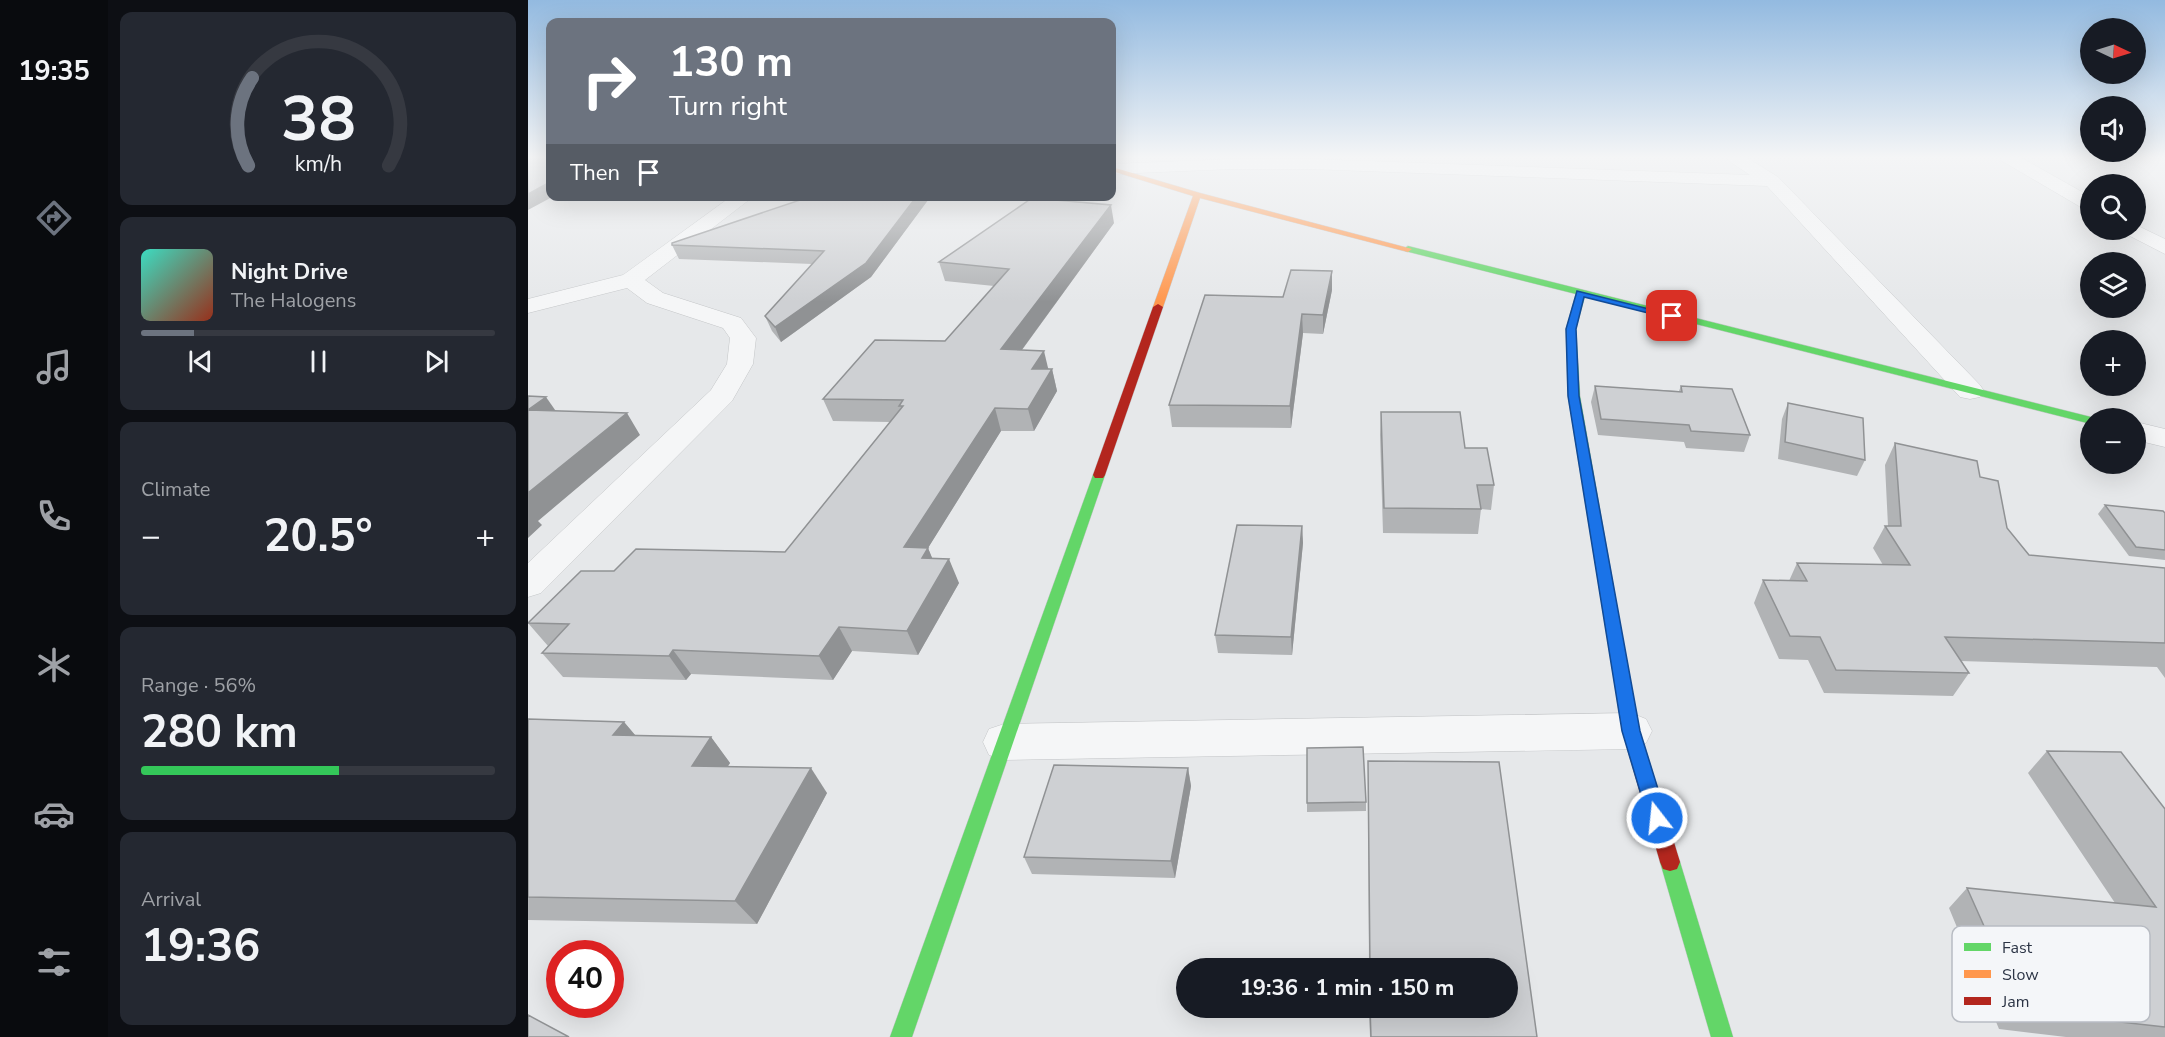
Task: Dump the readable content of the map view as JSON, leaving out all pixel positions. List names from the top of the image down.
{
  "legend": ["Fast", "Slow", "Jam"],
  "north": "right",
  "page": {
    "tabs": "19:35",
    "map_buttons": ["+", "−"],
    "turn": ["130 m", "Turn right"],
    "then": "Then",
    "song": ["Night Drive", "The Halogens"],
    "tile": [
      "Climate",
      ["Range · 56%", "280 km"],
      ["Arrival", "19:36"]
    ],
    "heat": ["−", "20.5°", "+"],
    "limit": "40",
    "trip": "19:36 · 1 min · 150 m",
    "gauge": ["38", "km/h"]
  }
}
